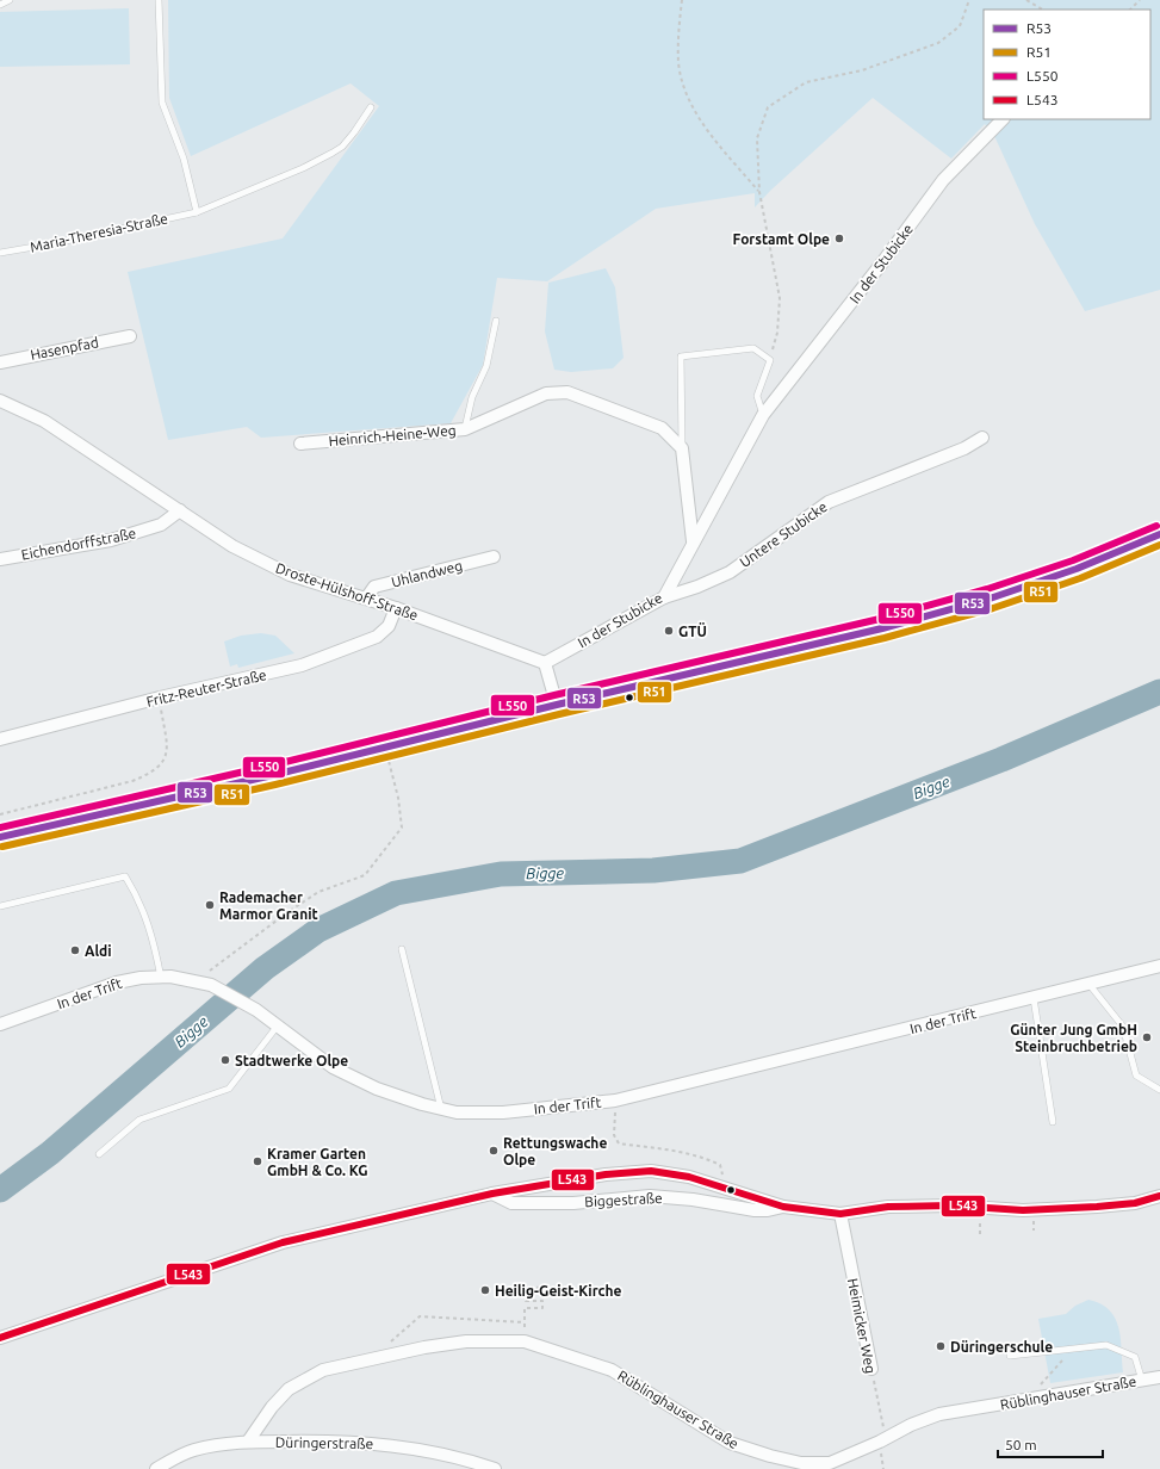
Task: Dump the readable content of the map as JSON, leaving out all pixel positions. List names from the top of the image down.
{
  "streets": {
    "street": [
      "In der Stubicke",
      "Hasenpfad",
      "Heinrich-Heine-Weg",
      "Untere Stubicke",
      "Eichendorffstraße",
      "Uhlandweg",
      "Droste-Hülshoff-Straße",
      "Fritz-Reuter-Straße",
      "In der Trift",
      "Biggestraße",
      "Heimicker Weg",
      "Rüblinghauser Straße",
      "Düringerstraße"
    ],
    "lane": ["Maria-Theresia-Straße"]
  },
  "crossings": [
    ["In der Stubicke", "Untere Stubicke"],
    ["In der Stubicke", "Droste-Hülshoff-Straße"],
    ["Eichendorffstraße", "Droste-Hülshoff-Straße"],
    ["Uhlandweg", "Droste-Hülshoff-Straße"],
    ["Droste-Hülshoff-Straße", "Fritz-Reuter-Straße"],
    ["Biggestraße", "Heimicker Weg"],
    ["Heimicker Weg", "Rüblinghauser Straße"],
    ["Rüblinghauser Straße", "Düringerstraße"]
  ],
  "water": ["Bigge"],
  "places": [
    "Forstamt Olpe",
    "GTÜ",
    "Rademacher Marmor Granit",
    "Aldi",
    "Günter Jung GmbH Steinbruchbetrieb",
    "Stadtwerke Olpe",
    "Rettungswache Olpe",
    "Kramer Garten GmbH & Co. KG",
    "Heilig-Geist-Kirche",
    "Düringerschule"
  ],
  "lines": [
    "transit line L550",
    "transit line R53",
    "transit line R51",
    "transit line L543"
  ],
  "legend": [
    "R53",
    "R51",
    "L550",
    "L543"
  ],
  "scale_bar": "50 m"
}
